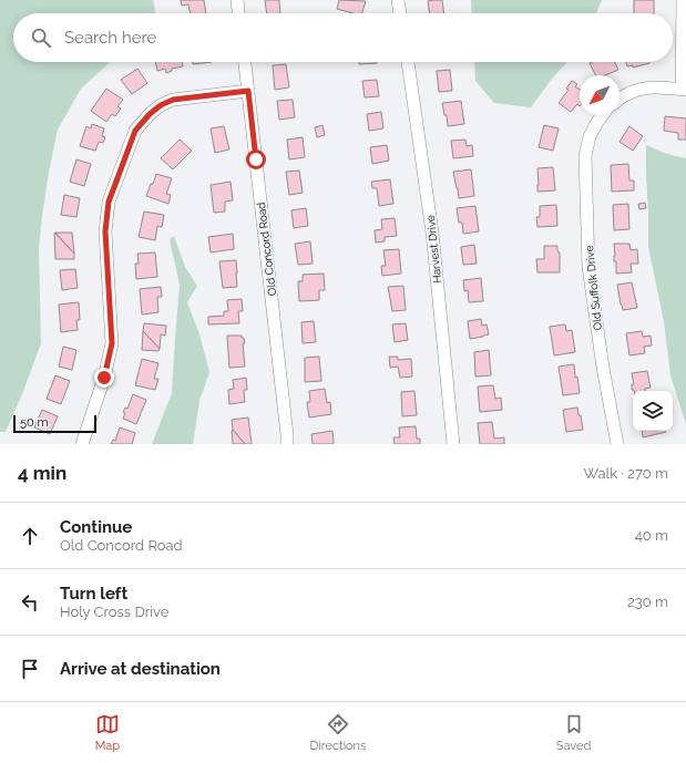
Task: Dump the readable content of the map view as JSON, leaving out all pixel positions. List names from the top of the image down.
{
  "streets": {
    "street": ["Old Concord Road", "Harvest Drive", "Old Suffolk Drive"]
  },
  "scale_bar": "50 m",
  "north": "bottom left",
  "page": {
    "search": "Search here",
    "scale": "50 m",
    "heading": ["4 min", "Walk · 270 m"],
    "list": [
      ["Continue", "Old Concord Road", "40 m"],
      ["Turn left", "Holy Cross Drive", "230 m"],
      "Arrive at destination"
    ],
    "nav": ["Map", "Directions", "Saved"]
  }
}
